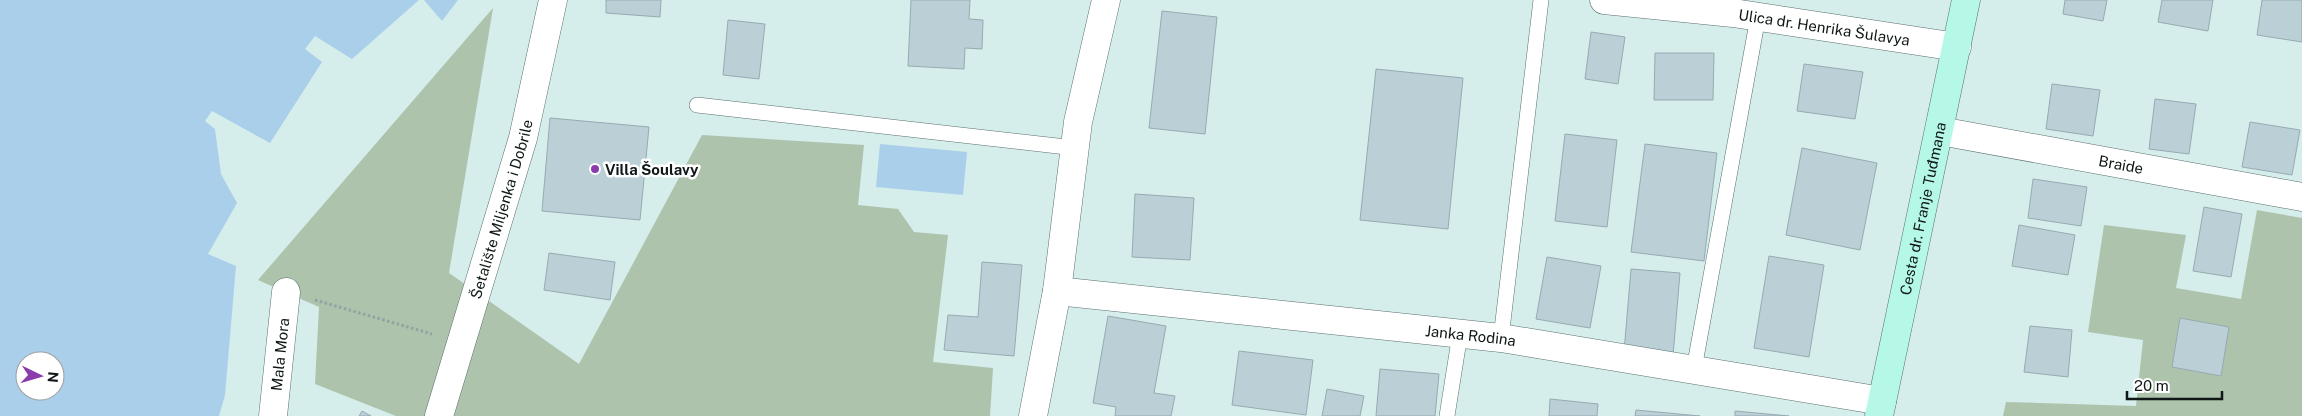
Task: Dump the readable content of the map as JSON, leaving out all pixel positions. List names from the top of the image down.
{
  "streets": {
    "main road": ["Cesta dr. Franje Tuđmana"],
    "street": [
      "Ulica dr. Henrika Šulavya",
      "Braide",
      "Šetalište Miljenka i Dobrile",
      "Janka Rodina",
      "Mala Mora"
    ]
  },
  "crossings": [
    ["Ulica dr. Henrika Šulavya", "Cesta dr. Franje Tuđmana"],
    ["Braide", "Cesta dr. Franje Tuđmana"],
    ["Cesta dr. Franje Tuđmana", "Janka Rodina"]
  ],
  "places": ["Villa Šoulavy"],
  "scale_bar": "20 m",
  "north": "right"
}
